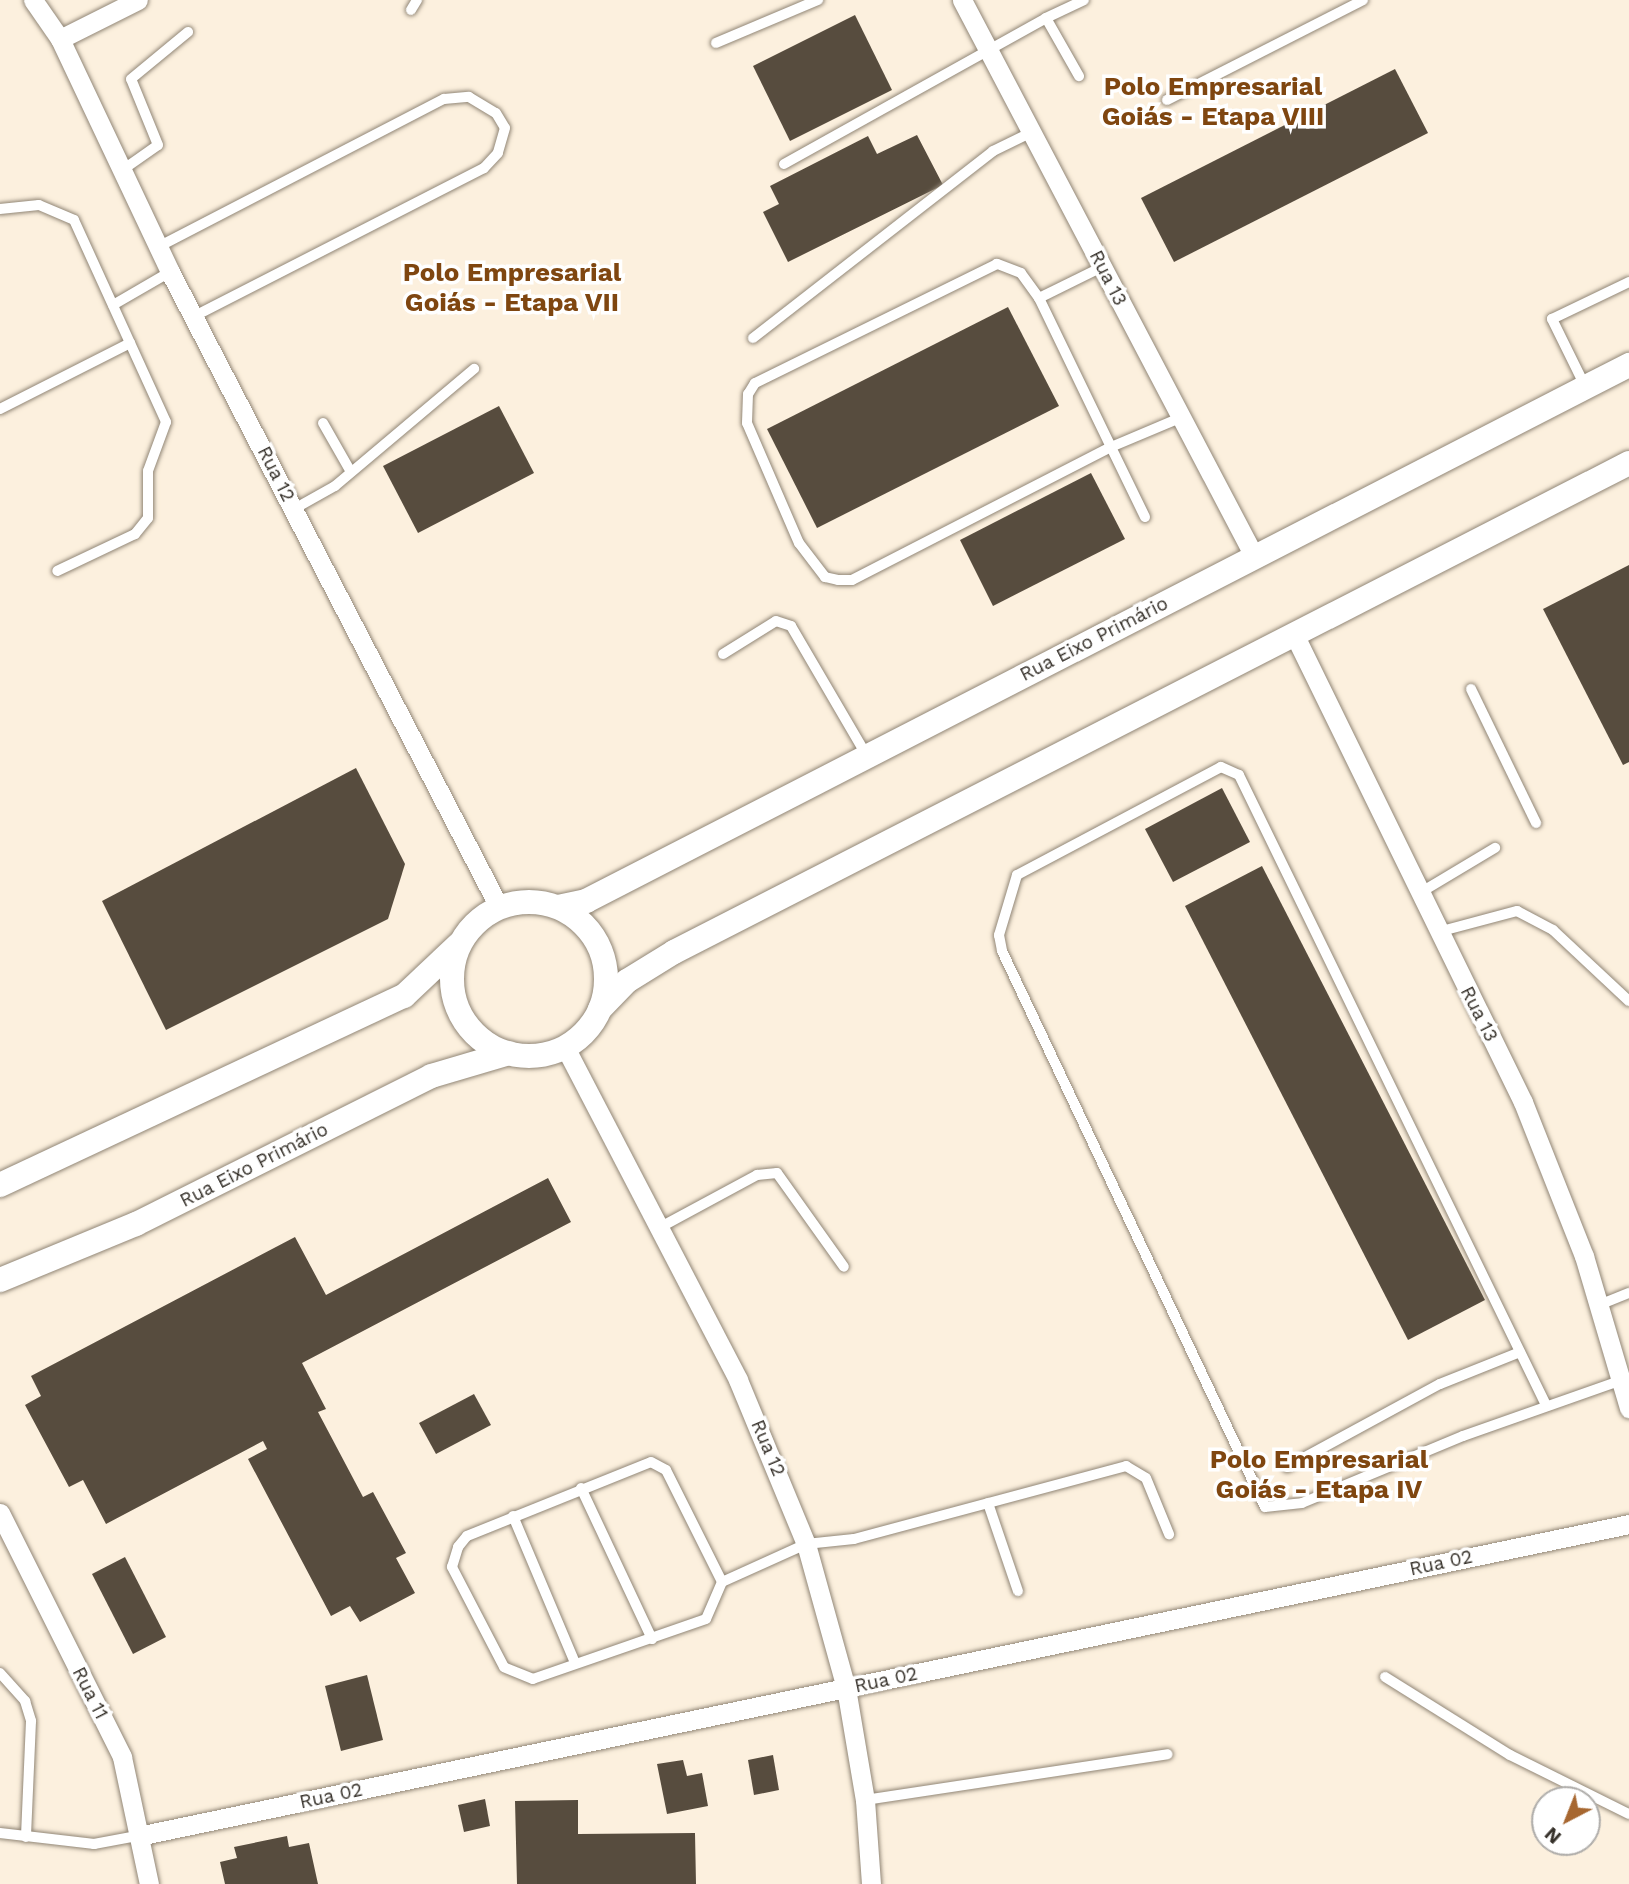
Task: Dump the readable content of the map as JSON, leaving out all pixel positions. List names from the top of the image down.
{
  "streets": {
    "street": [
      "Rua 13",
      "Rua 12",
      "Rua Eixo Primário",
      "Rua 02",
      "Rua 11"
    ]
  },
  "crossings": [
    ["Rua 13", "Rua Eixo Primário"],
    ["Rua 12", "Rua Eixo Primário"],
    ["Rua 12", "Rua 02"],
    ["Rua 02", "Rua 11"]
  ],
  "districts": ["Polo Empresarial Goiás - Etapa VIII", "Polo Empresarial Goiás - Etapa VII", "Polo Empresarial Goiás - Etapa IV"],
  "north": "bottom left"
}
